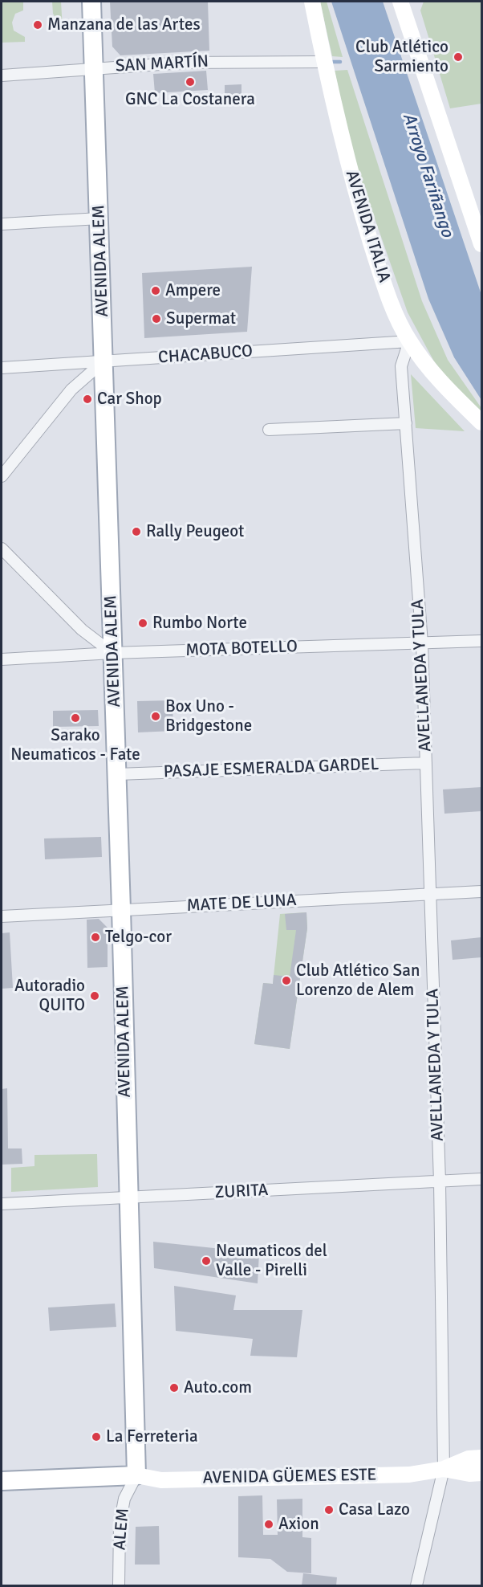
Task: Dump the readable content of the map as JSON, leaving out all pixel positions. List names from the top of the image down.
{
  "streets": {
    "main road": ["AVENIDA ALEM"],
    "street": [
      "SAN MARTÍN",
      "AVENIDA ITALIA",
      "CHACABUCO",
      "MOTA BOTELLO",
      "AVELLANEDA Y TULA",
      "PASAJE ESMERALDA GARDEL",
      "MATE DE LUNA",
      "ZURITA",
      "AVENIDA GÜEMES ESTE",
      "ALEM"
    ]
  },
  "crossings": [
    ["SAN MARTÍN", "AVENIDA ITALIA"],
    ["SAN MARTÍN", "AVENIDA ALEM"],
    ["AVENIDA ITALIA", "CHACABUCO"],
    ["AVENIDA ITALIA", "AVELLANEDA Y TULA"],
    ["AVENIDA ALEM", "CHACABUCO"],
    ["AVENIDA ALEM", "MOTA BOTELLO"],
    ["AVENIDA ALEM", "PASAJE ESMERALDA GARDEL"],
    ["AVENIDA ALEM", "MATE DE LUNA"],
    ["AVENIDA ALEM", "ZURITA"],
    ["AVENIDA ALEM", "AVENIDA GÜEMES ESTE"],
    ["AVENIDA ALEM", "ALEM"],
    ["CHACABUCO", "AVELLANEDA Y TULA"],
    ["MOTA BOTELLO", "AVELLANEDA Y TULA"],
    ["AVELLANEDA Y TULA", "PASAJE ESMERALDA GARDEL"],
    ["AVELLANEDA Y TULA", "MATE DE LUNA"],
    ["AVELLANEDA Y TULA", "ZURITA"],
    ["AVELLANEDA Y TULA", "AVENIDA GÜEMES ESTE"],
    ["AVENIDA GÜEMES ESTE", "ALEM"]
  ],
  "water": ["Arroyo Fariñango"],
  "places": [
    "Manzana de las Artes",
    "Club Atlético Sarmiento",
    "GNC La Costanera",
    "Ampere",
    "Supermat",
    "Car Shop",
    "Rally Peugeot",
    "Rumbo Norte",
    "Box Uno - Bridgestone",
    "Sarako Neumaticos - Fate",
    "Telgo-cor",
    "Club Atlético San Lorenzo de Alem",
    "Autoradio QUITO",
    "Neumaticos del Valle - Pirelli",
    "Auto.com",
    "La Ferreteria",
    "Casa Lazo",
    "Axion"
  ]
}
